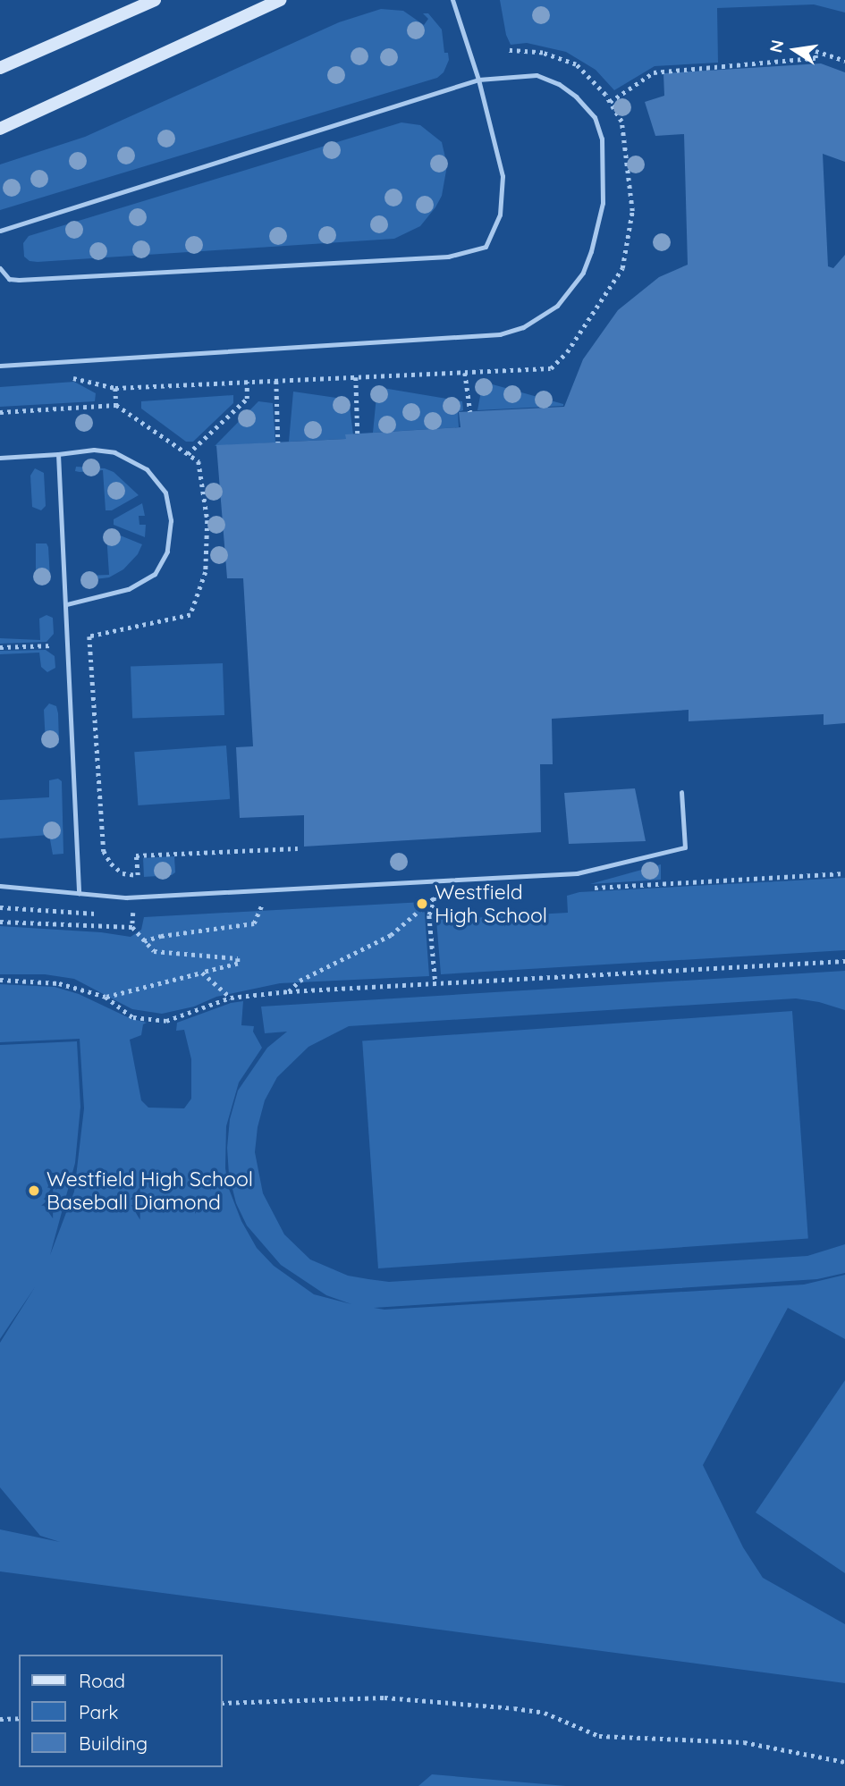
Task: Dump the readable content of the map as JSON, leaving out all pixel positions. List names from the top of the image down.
{
  "places": ["Westfield High School", "Westfield High School Baseball Diamond"],
  "legend": ["Road", "Park", "Building"],
  "north": "left"
}
